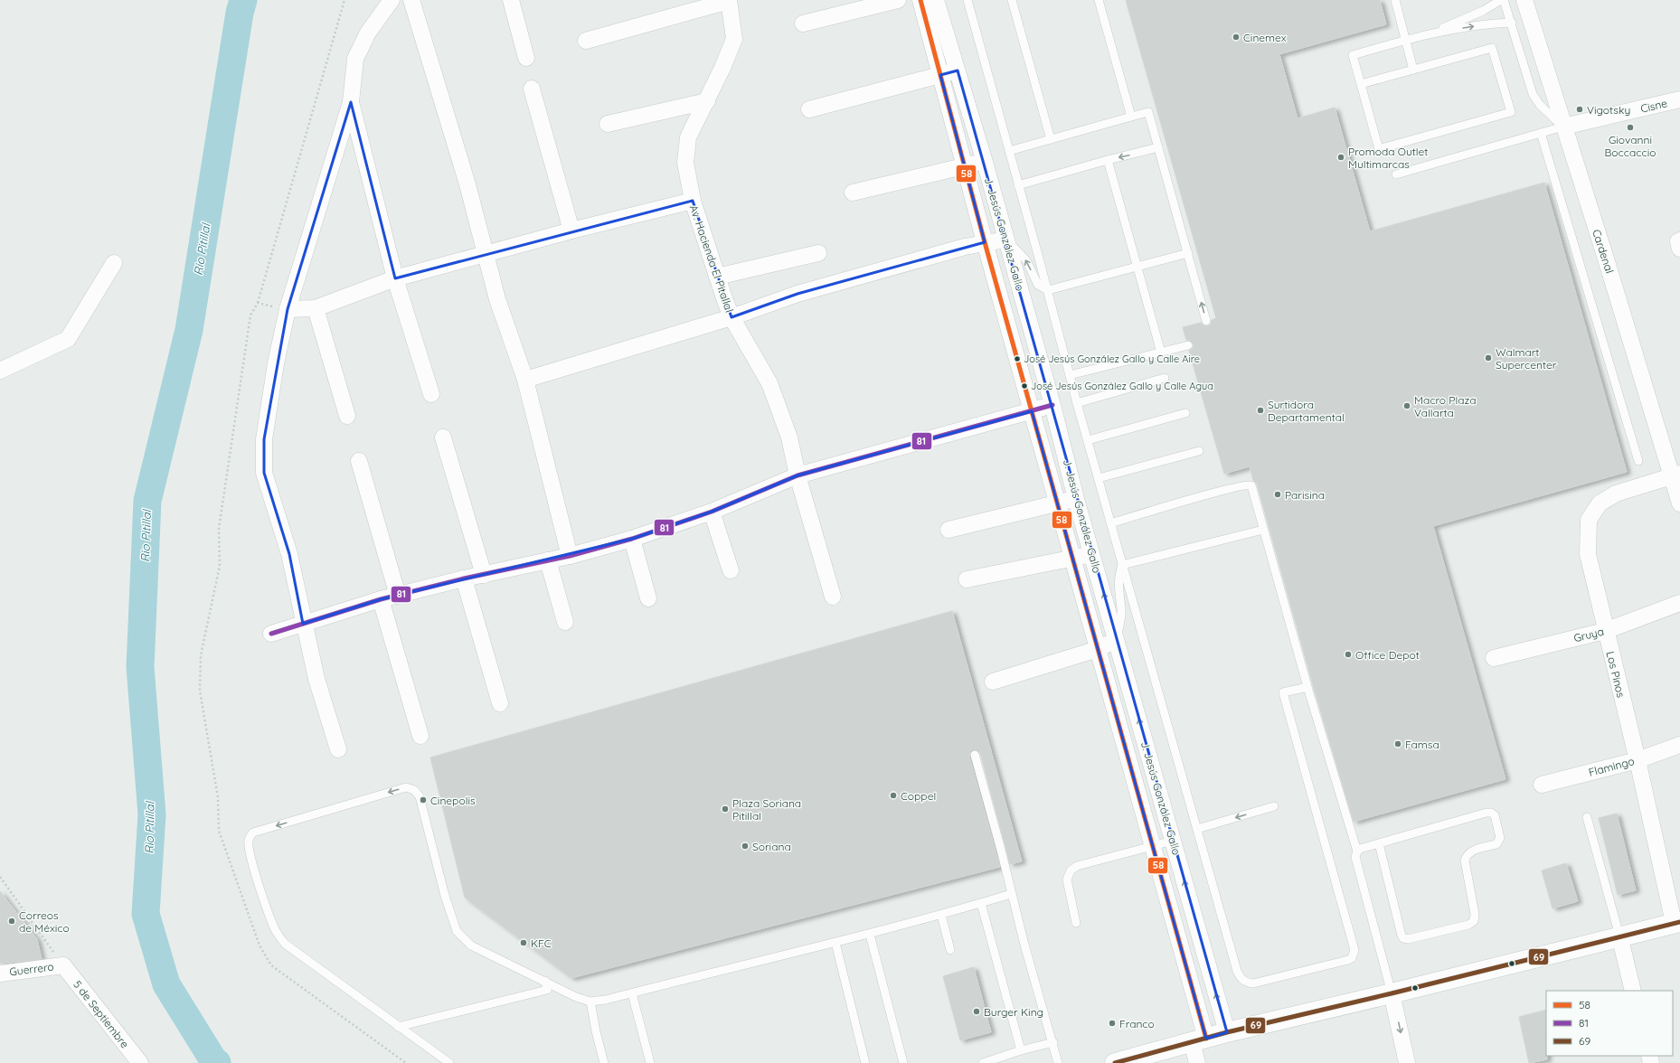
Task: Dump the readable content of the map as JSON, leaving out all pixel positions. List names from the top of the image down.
{
  "streets": {
    "street": [
      "Cisne",
      "J. Jesús González Gallo",
      "Cardenal",
      "Av. Hacienda El Pitallal",
      "Gruya",
      "Los Pinos",
      "Flamingo",
      "Guerrero",
      "5 de Septiembre"
    ]
  },
  "crossings": [
    ["Cisne", "Cardenal"],
    ["Cardenal", "Los Pinos"],
    ["Gruya", "Los Pinos"],
    ["Los Pinos", "Flamingo"],
    ["Guerrero", "5 de Septiembre"]
  ],
  "water": ["Rio Pitillal"],
  "places": [
    "Cinemex",
    "Vigotsky",
    "Giovanni Boccaccio",
    "Promoda Outlet Multimarcas",
    "Walmart Supercenter",
    "José Jesús González Gallo y Calle Aire",
    "José Jesús González Gallo y Calle Agua",
    "Macro Plaza Vallarta",
    "Surtidora Departamental",
    "Parisina",
    "Office Depot",
    "Famsa",
    "Coppel",
    "Cinepolis",
    "Plaza Soriana Pitillal",
    "Soriana",
    "Correos de México",
    "KFC",
    "Burger King",
    "Franco"
  ],
  "lines": ["transit line 58", "transit line 81", "transit line 69"],
  "legend": ["58", "81", "69"]
}
